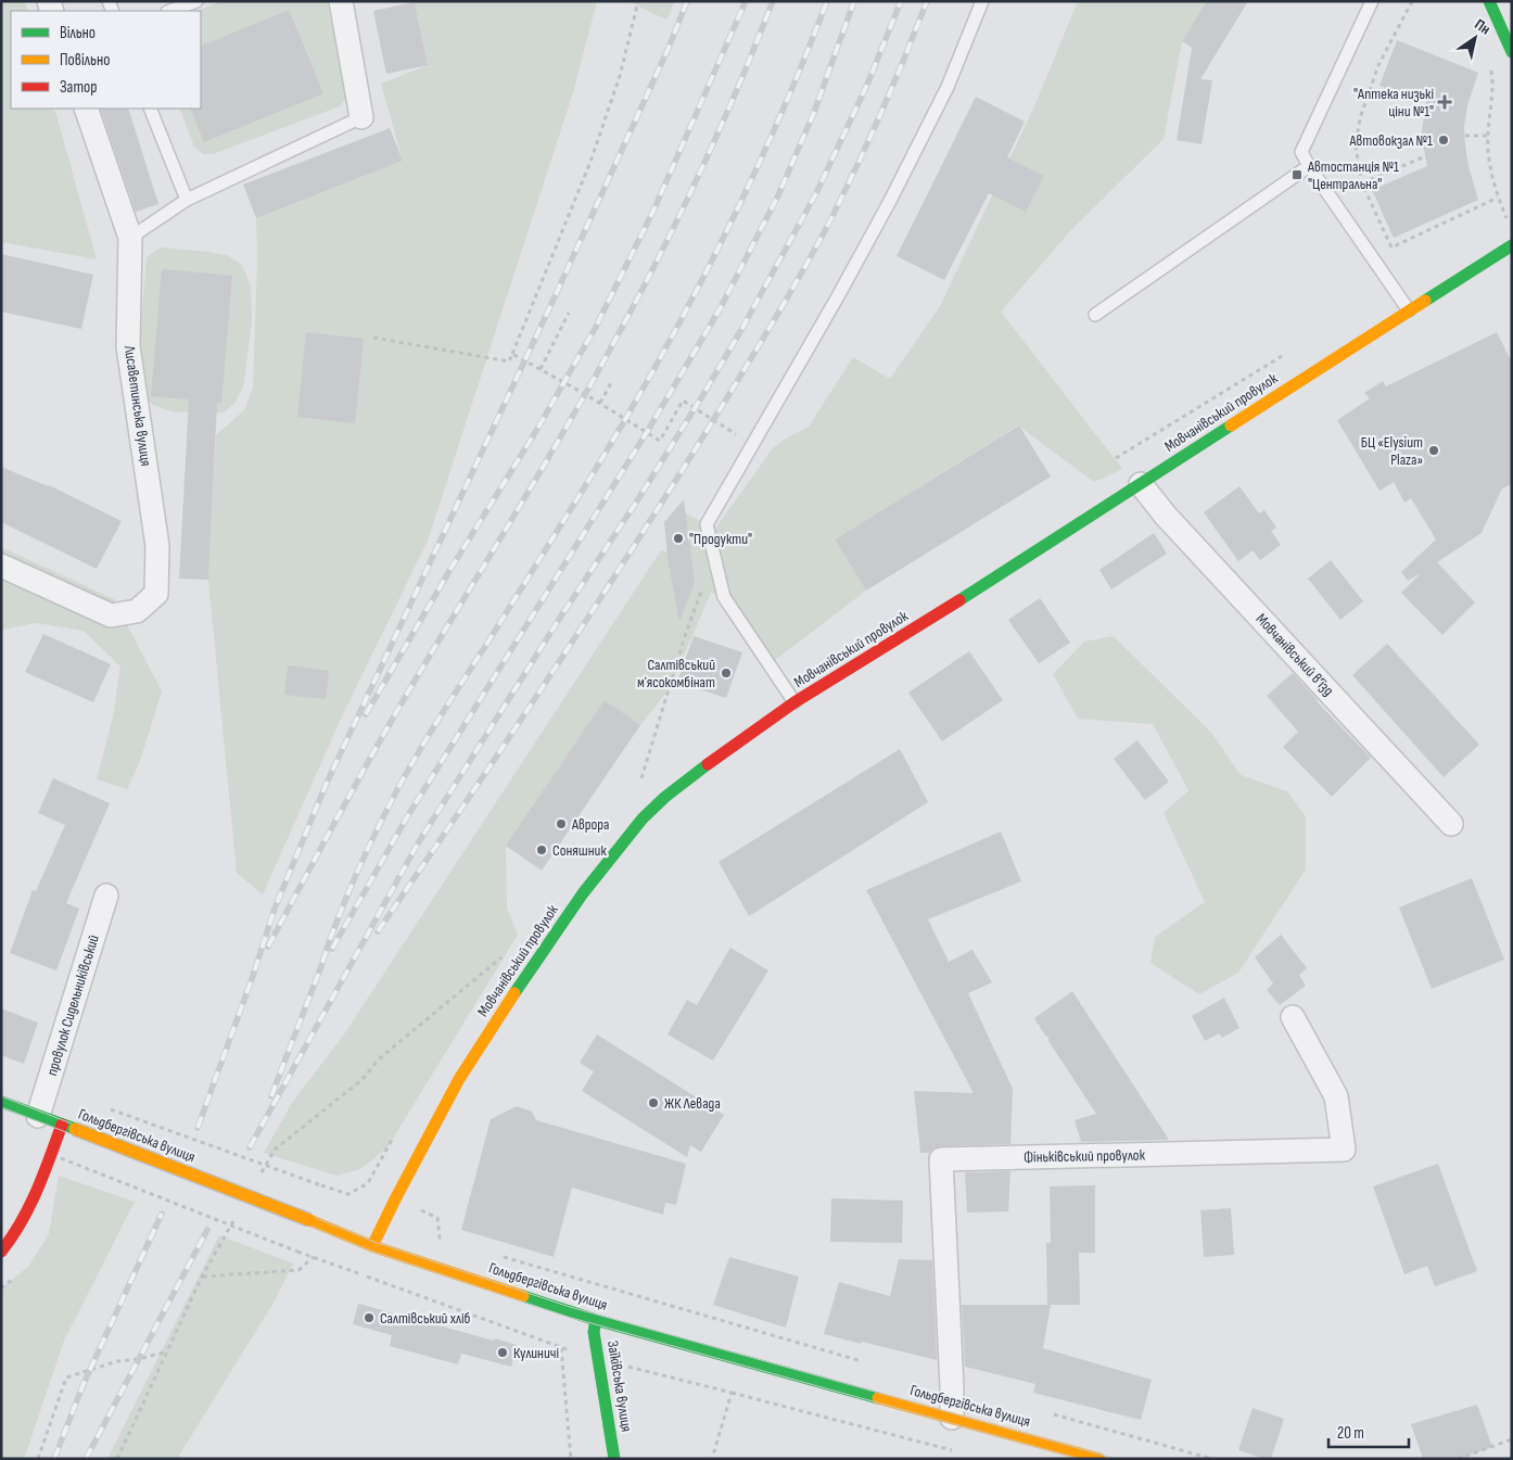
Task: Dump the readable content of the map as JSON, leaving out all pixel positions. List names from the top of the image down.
{
  "streets": {
    "street": [
      "Лисаветинська вулиця",
      "Мовчанівський провулок",
      "Мовчанівський в’їзд",
      "провулок Сидельниківський",
      "Гольдбергівська вулиця",
      "Фіньківський провулок",
      "Заїківська вулиця"
    ]
  },
  "crossings": [
    ["Мовчанівський провулок", "Мовчанівський в’їзд"],
    ["Мовчанівський провулок", "Гольдбергівська вулиця"],
    ["провулок Сидельниківський", "Гольдбергівська вулиця"],
    ["Гольдбергівська вулиця", "Фіньківський провулок"],
    ["Гольдбергівська вулиця", "Заїківська вулиця"]
  ],
  "places": {
    "health": ["\"Аптека низькі ціни №1\""],
    "other": [
      "Автовокзал №1",
      "БЦ «Elysium Plaza»",
      "\"Продукти\"",
      "Салтівський мʼясокомбінат",
      "Аврора",
      "Соняшник",
      "ЖК Левада",
      "Салтівський хліб",
      "Кулиничі"
    ],
    "transit": ["Автостанція №1 \"Центральна\""]
  },
  "legend": ["Вільно", "Повільно", "Затор"],
  "scale_bar": "20 m",
  "north": "top right"
}
